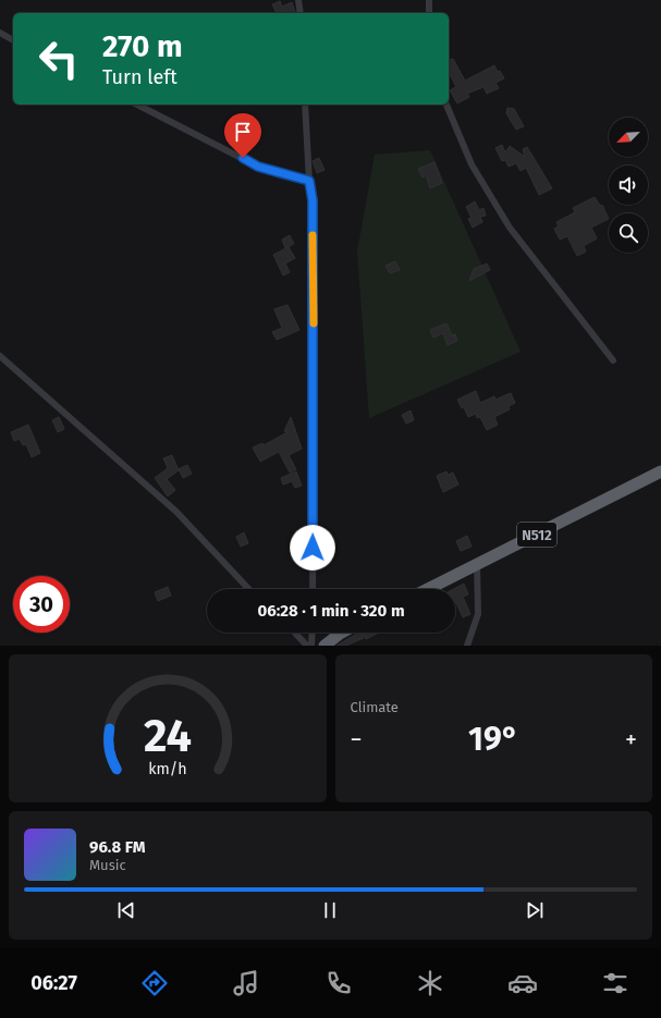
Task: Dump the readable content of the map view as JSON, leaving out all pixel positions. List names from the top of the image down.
{
  "streets": {
    "highway": ["N512"]
  },
  "north": "bottom left",
  "page": {
    "turn": ["270 m", "Turn left"],
    "limit": "30",
    "trip": "06:28 · 1 min · 320 m",
    "tile": "Climate",
    "heat": ["−", "19°", "+"],
    "song": ["96.8 FM", "Music"],
    "tabs": "06:27",
    "gauge": ["24", "km/h"]
  }
}
